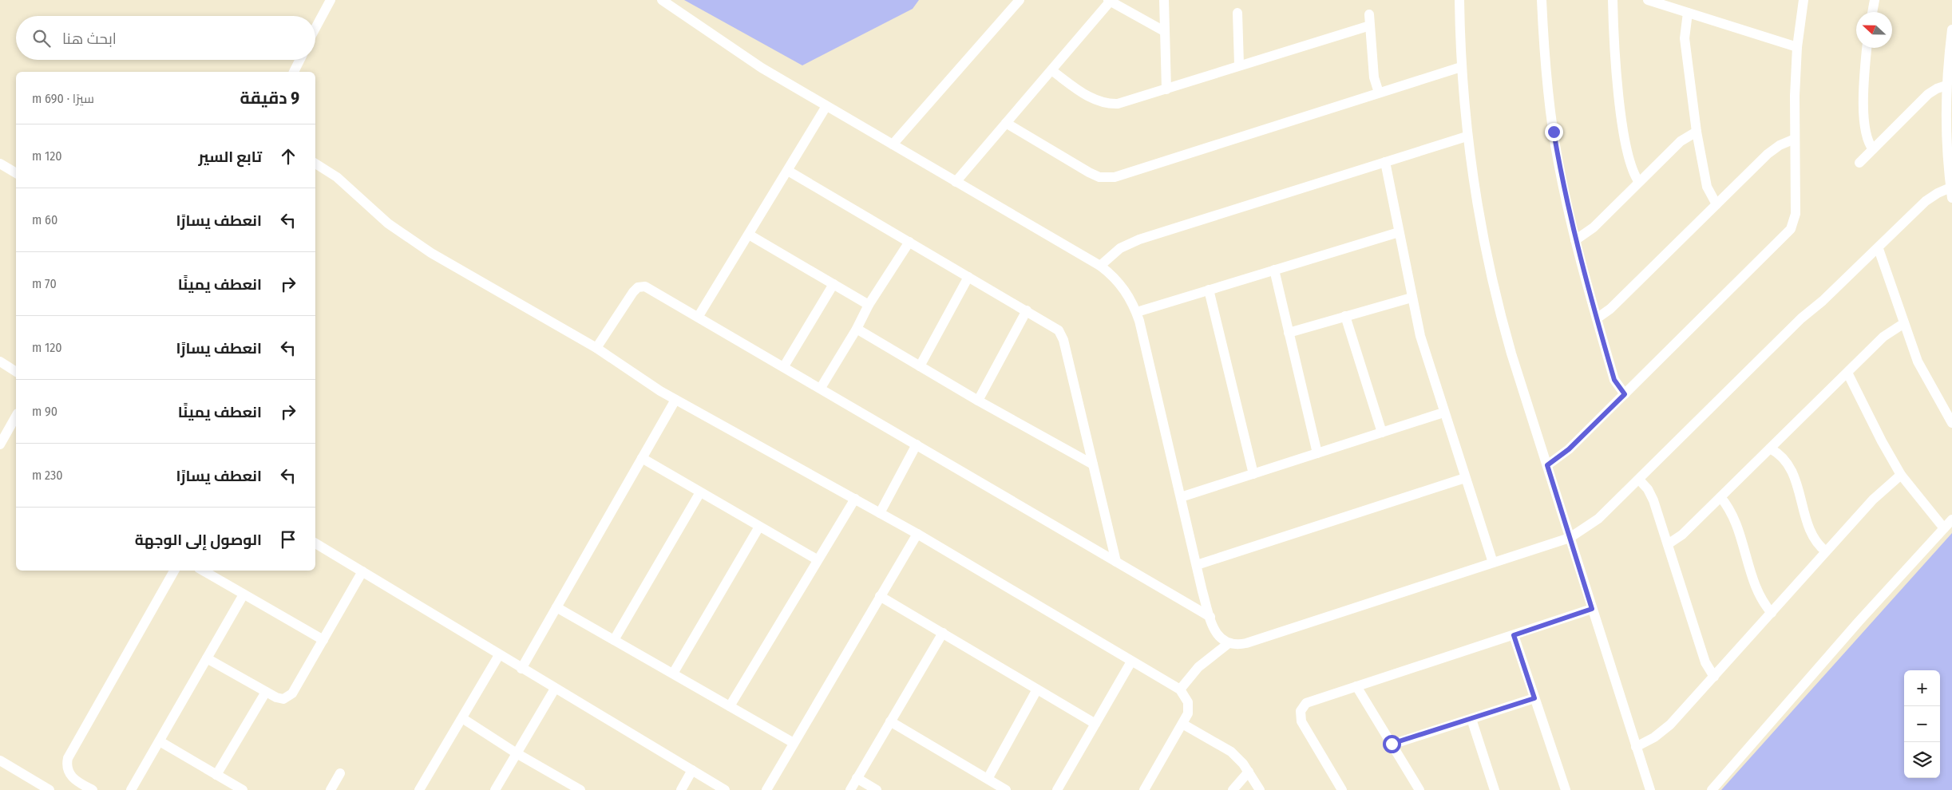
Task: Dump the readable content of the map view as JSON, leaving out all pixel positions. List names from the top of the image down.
{
  "north": "left",
  "page": {
    "search": "ابحث هنا",
    "heading": ["9 دقيقة", "سيرًا · 690 m"],
    "list": [
      ["تابع السير", "120 m"],
      ["انعطف يسارًا", "60 m"],
      ["انعطف يمينًا", "70 m"],
      ["انعطف يسارًا", "120 m"],
      ["انعطف يمينًا", "90 m"],
      ["انعطف يسارًا", "230 m"],
      "الوصول إلى الوجهة"
    ],
    "map_buttons": ["+", "−"]
  }
}
